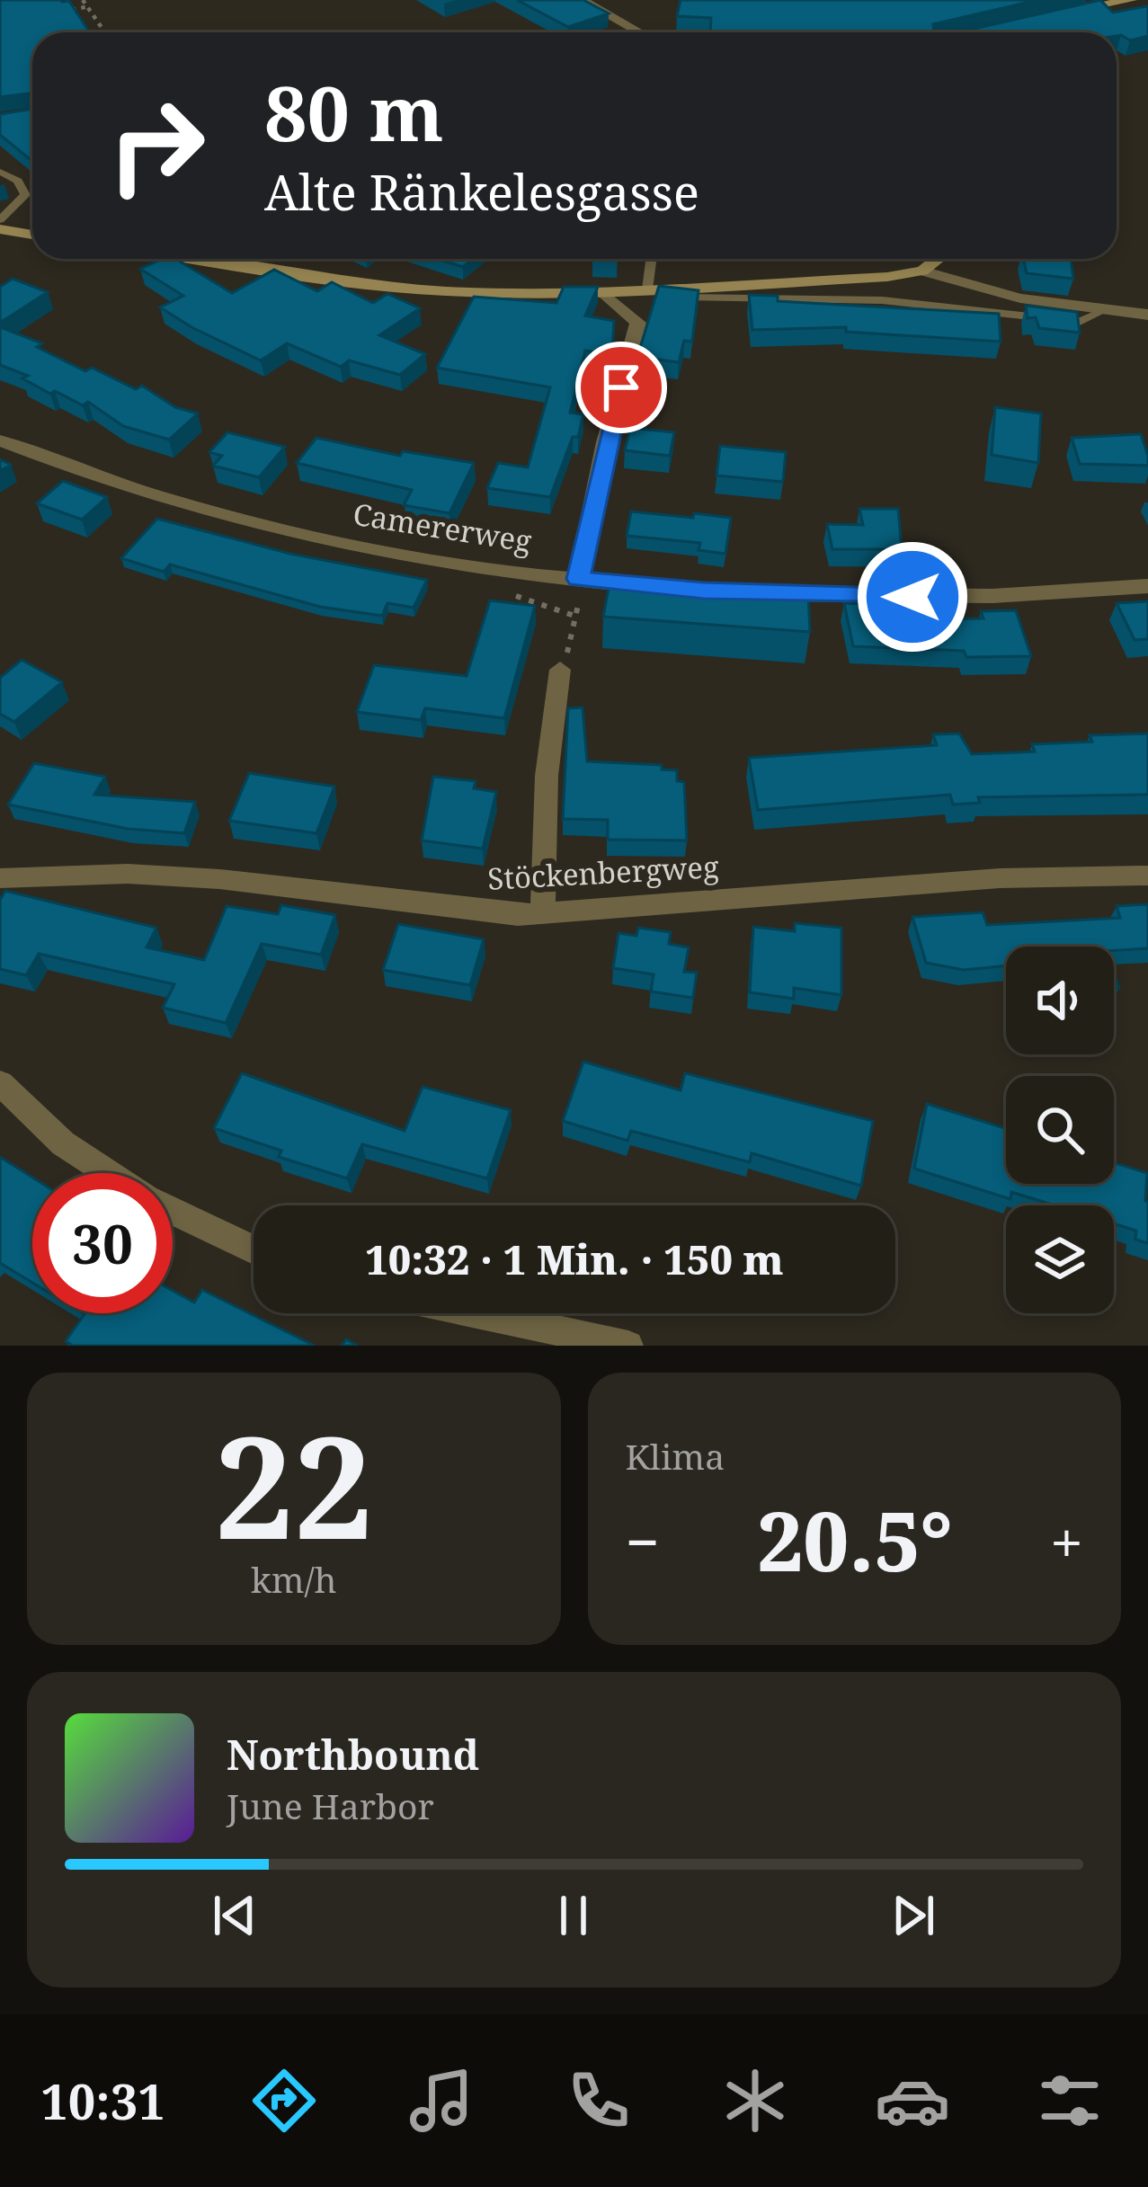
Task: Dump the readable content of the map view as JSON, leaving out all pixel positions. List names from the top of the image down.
{
  "streets": {
    "street": ["Camererweg", "Stöckenbergweg"]
  },
  "page": {
    "turn": ["80 m", "Alte Ränkelesgasse"],
    "limit": "30",
    "trip": "10:32 · 1 Min. · 150 m",
    "tile": [
      ["22", "km/h"],
      "Klima"
    ],
    "heat": ["−", "20.5°", "+"],
    "song": ["Northbound", "June Harbor"],
    "tabs": "10:31"
  }
}
